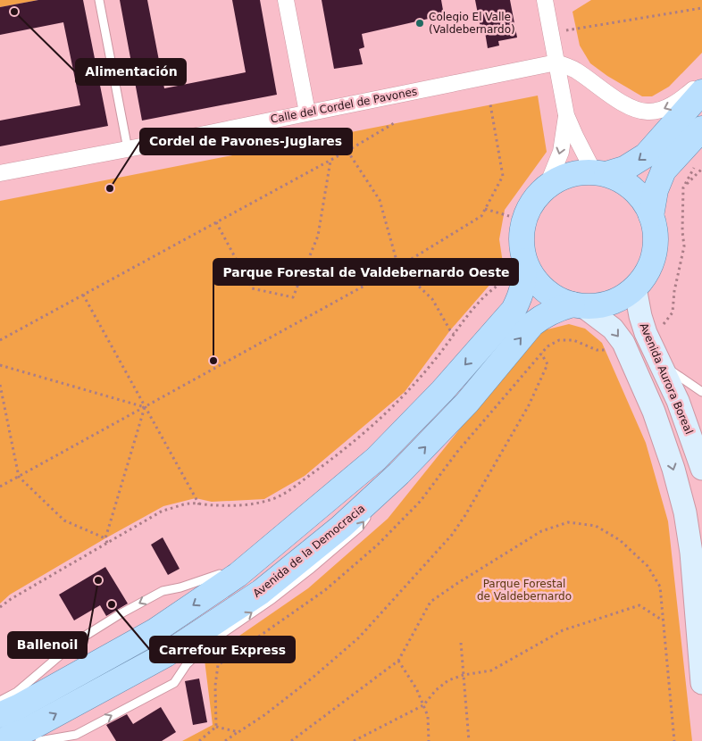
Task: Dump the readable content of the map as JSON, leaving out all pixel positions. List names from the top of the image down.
{
  "streets": {
    "main road": ["Avenida Aurora Boreal", "Avenida de la Democracia"],
    "street": ["Calle del Cordel de Pavones"]
  },
  "crossings": [
    ["Avenida Aurora Boreal", "Avenida de la Democracia"]
  ],
  "parks": ["Parque Forestal de Valdebernardo"],
  "places": [
    "Alimentación",
    "Colegio El Valle (Valdebernardo)",
    "Cordel de Pavones-Juglares",
    "Parque Forestal de Valdebernardo Oeste",
    "Ballenoil",
    "Carrefour Express"
  ]
}
